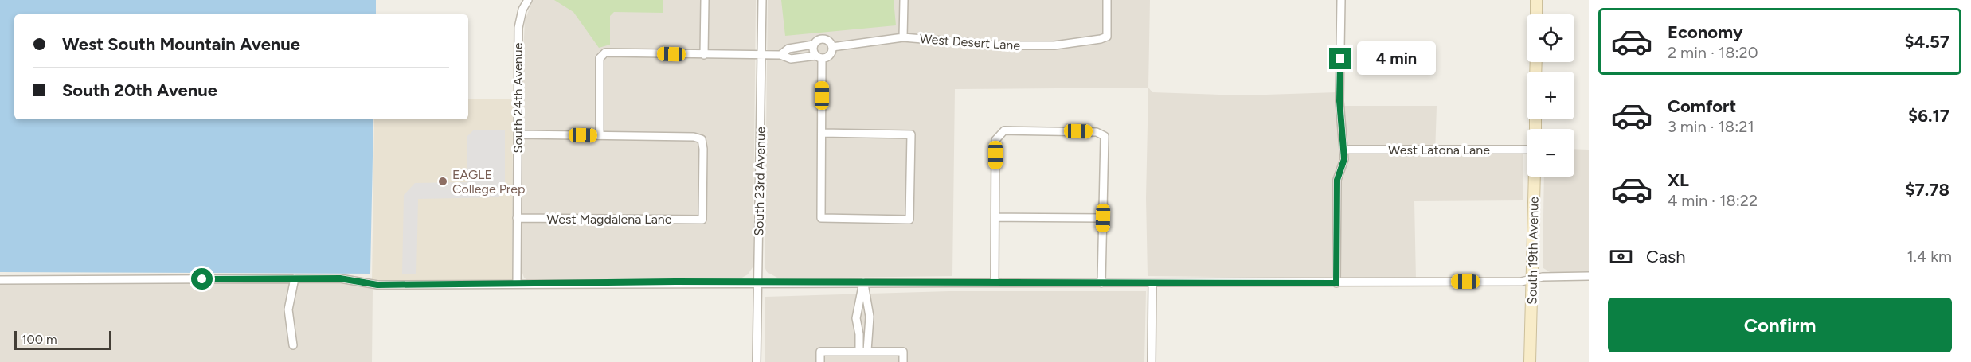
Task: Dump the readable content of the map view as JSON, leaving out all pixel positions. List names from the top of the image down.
{
  "streets": {
    "main road": ["South 19th Avenue"],
    "street": [
      "West Desert Lane",
      "South 24th Avenue",
      "West Latona Lane",
      "South 23rd Avenue",
      "West Magdalena Lane"
    ]
  },
  "crossings": [
    ["South 24th Avenue", "West Magdalena Lane"]
  ],
  "places": ["EAGLE College Prep"],
  "scale_bar": "100 m",
  "page": {
    "list": [
      {
        "name": "Economy",
        "note": "2 min · 18:20",
        "value": "$4.57"
      },
      {
        "name": "Comfort",
        "note": "3 min · 18:21",
        "value": "$6.17"
      },
      {
        "name": "XL",
        "note": "4 min · 18:22",
        "value": "$7.78"
      }
    ],
    "map_buttons": ["+", "−"],
    "banner": ["West South Mountain Avenue", "South 20th Avenue"],
    "bubble": "4 min",
    "pay": ["Cash", "1.4 km"],
    "buttons": "Confirm",
    "scale": "100 m"
  }
}
